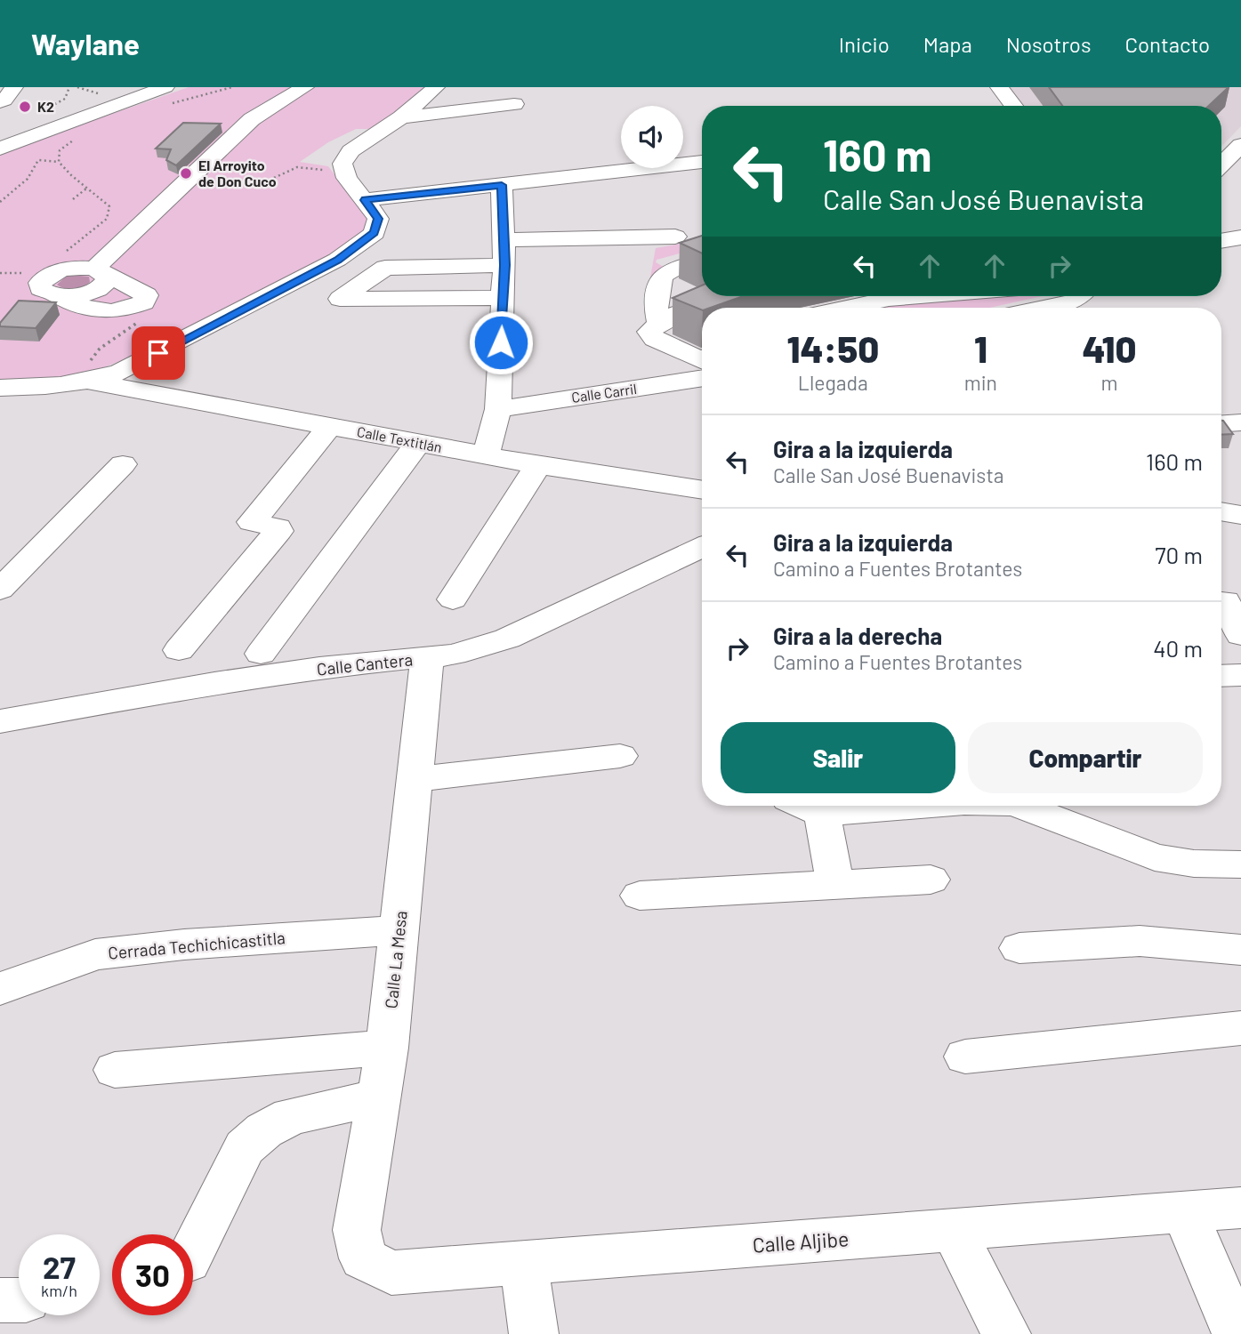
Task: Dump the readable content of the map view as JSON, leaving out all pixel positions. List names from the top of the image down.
{
  "streets": {
    "street": [
      "Calle Carril",
      "Calle Textitlán",
      "Calle Cantera",
      "Cerrada Techichicastitla",
      "Calle La Mesa",
      "Calle Aljibe"
    ]
  },
  "crossings": [
    ["Calle Cantera", "Calle La Mesa"],
    ["Cerrada Techichicastitla", "Calle La Mesa"],
    ["Calle La Mesa", "Calle Aljibe"]
  ],
  "places": ["K2", "El Arroyito de Don Cuco"],
  "page": {
    "header": "Waylane",
    "nav": [
      "Inicio",
      "Mapa",
      "Nosotros",
      "Contacto"
    ],
    "turn": ["160 m", "Calle San José Buenavista"],
    "eta": [
      "14:50",
      "Llegada",
      "1",
      "min",
      "410",
      "m"
    ],
    "list": [
      {
        "name": "Gira a la izquierda",
        "note": "Calle San José Buenavista",
        "value": "160 m"
      },
      {
        "name": "Gira a la izquierda",
        "note": "Camino a Fuentes Brotantes",
        "value": "70 m"
      },
      {
        "name": "Gira a la derecha",
        "note": "Camino a Fuentes Brotantes",
        "value": "40 m"
      }
    ],
    "buttons": ["Salir", "Compartir"],
    "speed": "27 km/h",
    "limit": "30"
  }
}
